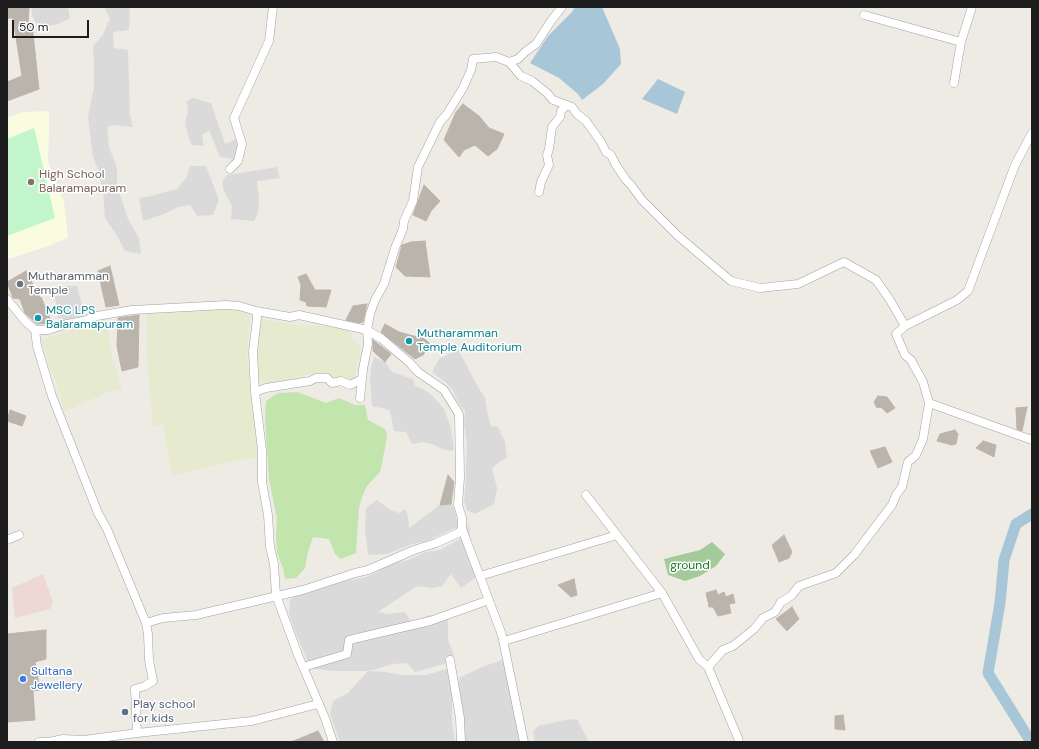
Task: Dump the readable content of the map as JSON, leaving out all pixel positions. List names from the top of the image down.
{
  "parks": ["ground"],
  "places": [
    "High School Balaramapuram",
    "Mutharamman Temple",
    "MSC LPS Balaramapuram",
    "Mutharamman Temple Auditorium",
    "Sultana Jewellery",
    "Play school for kids"
  ],
  "scale_bar": "50 m"
}
